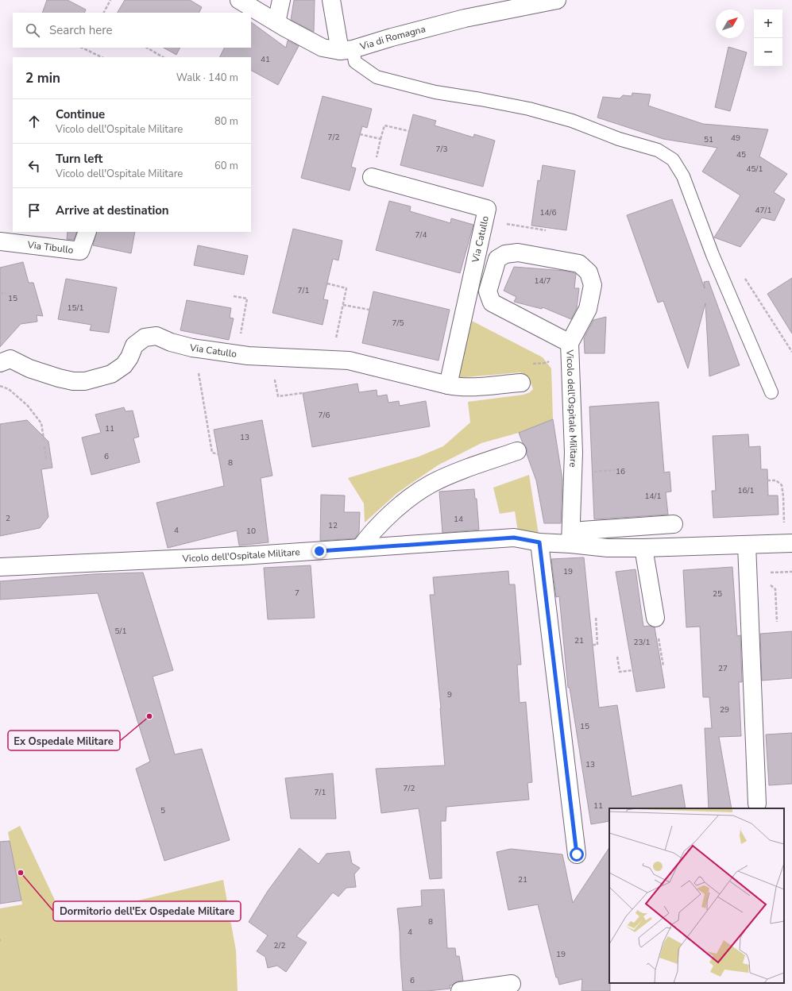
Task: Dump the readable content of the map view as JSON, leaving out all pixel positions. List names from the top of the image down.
{
  "streets": {
    "street": [
      "Via di Romagna",
      "Via Catullo",
      "Via Tibullo",
      "Vicolo dell'Ospitale Militare"
    ]
  },
  "places": ["Ex Ospedale Militare", "Dormitorio dell'Ex Ospedale Militare"],
  "house_numbers": [
    "41",
    "7/2",
    "49",
    "51",
    "7/3",
    "45",
    "45/1",
    "47/1",
    "14/6",
    "7/4",
    "14/7",
    "7/1",
    "15",
    "15/1",
    "7/5",
    "7/6",
    "11",
    "13",
    "6",
    "8",
    "16",
    "16/1",
    "14/1",
    "2",
    "14",
    "12",
    "4",
    "10",
    "19",
    "7",
    "25",
    "5/1",
    "21",
    "23/1",
    "27",
    "9",
    "29",
    "15",
    "13",
    "7/2",
    "7/1",
    "11",
    "5",
    "21",
    "8",
    "4",
    "2/2",
    "19",
    "6"
  ],
  "north": "top right",
  "page": {
    "map_buttons": ["+", "−"],
    "search": "Search here",
    "heading": ["2 min", "Walk · 140 m"],
    "list": [
      ["Continue", "Vicolo dell'Ospitale Militare", "80 m"],
      ["Turn left", "Vicolo dell'Ospitale Militare", "60 m"],
      "Arrive at destination"
    ]
  }
}
